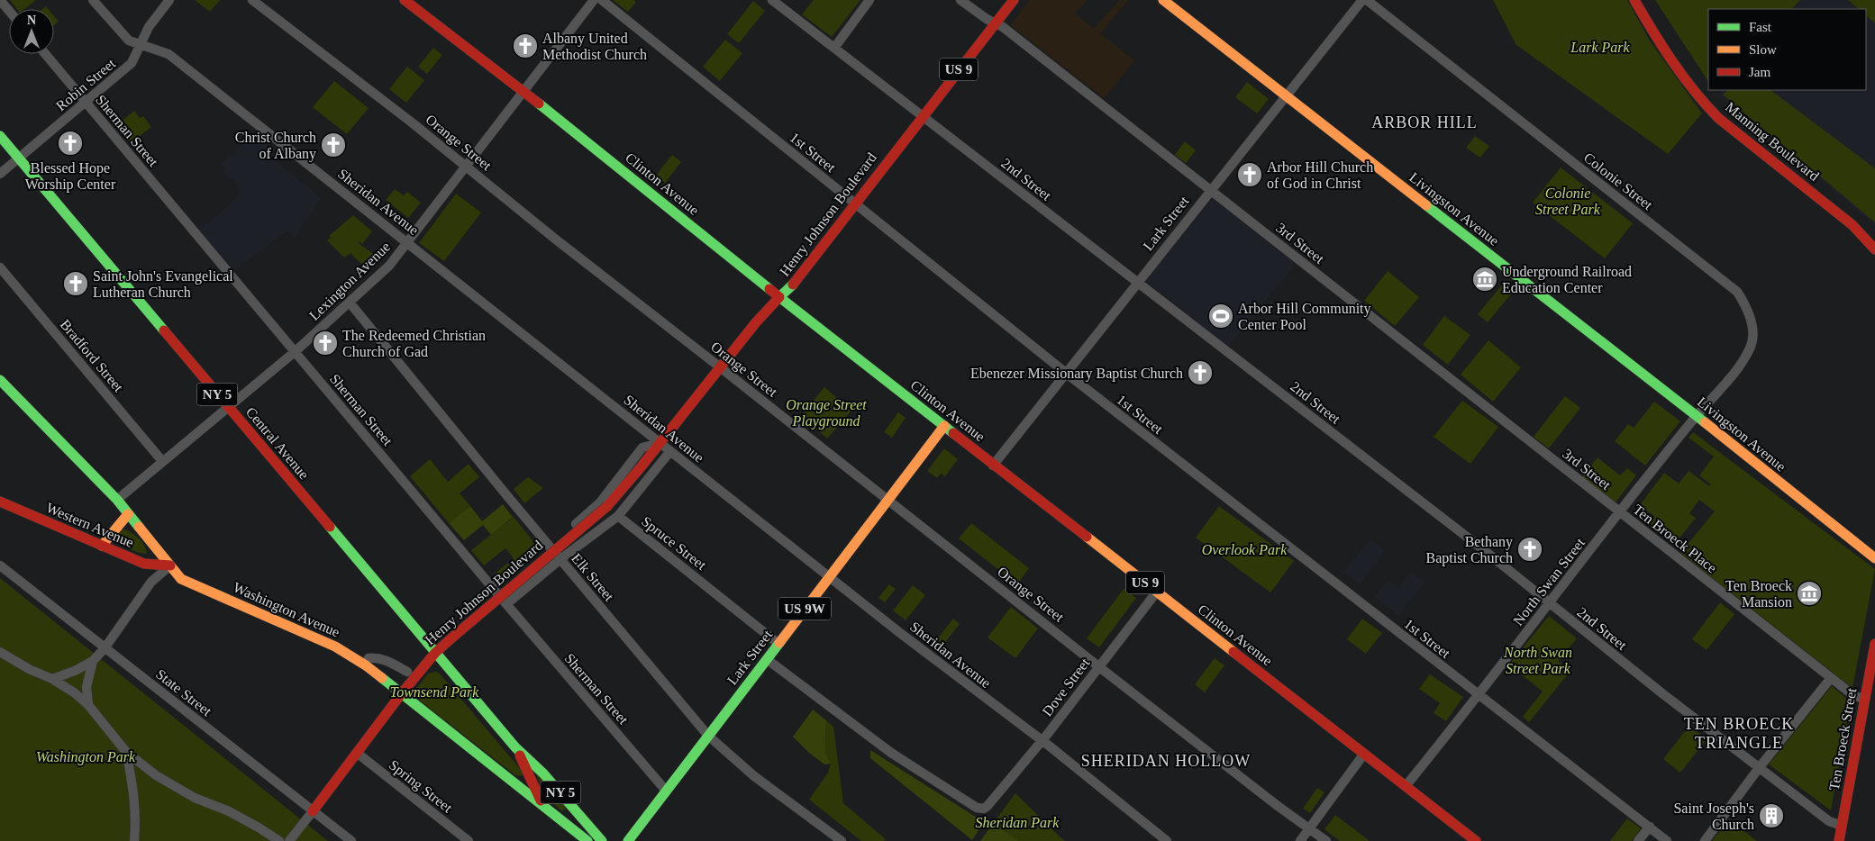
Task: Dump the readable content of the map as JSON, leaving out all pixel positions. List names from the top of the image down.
{
  "streets": {
    "main road": [
      "US 9",
      "Manning Boulevard",
      "Clinton Avenue",
      "Livingston Avenue",
      "Henry Johnson Boulevard",
      "Lark Street",
      "NY 5",
      "Central Avenue",
      "Western Avenue",
      "US 9W",
      "Washington Avenue",
      "Ten Broeck Street"
    ],
    "street": [
      "Robin Street",
      "Sherman Street",
      "Orange Street",
      "1st Street",
      "2nd Street",
      "Colonie Street",
      "Sheridan Avenue",
      "3rd Street",
      "Lexington Avenue",
      "Bradford Street",
      "Ten Broeck Place",
      "Spruce Street",
      "Elk Street",
      "North Swan Street",
      "Dove Street",
      "State Street",
      "Spring Street"
    ]
  },
  "crossings": [
    ["Robin Street", "Sherman Street"],
    ["Robin Street", "Sheridan Avenue"],
    ["Robin Street", "Central Avenue"],
    ["Sherman Street", "Henry Johnson Boulevard"],
    ["Sherman Street", "Lark Street"],
    ["Sherman Street", "Lexington Avenue"],
    ["Orange Street", "Henry Johnson Boulevard"],
    ["Orange Street", "Lark Street"],
    ["Orange Street", "Lexington Avenue"],
    ["Orange Street", "Dove Street"],
    ["1st Street", "Henry Johnson Boulevard"],
    ["1st Street", "Lark Street"],
    ["1st Street", "North Swan Street"],
    ["2nd Street", "Henry Johnson Boulevard"],
    ["2nd Street", "Lark Street"],
    ["2nd Street", "North Swan Street"],
    ["2nd Street", "Ten Broeck Street"],
    ["Colonie Street", "Livingston Avenue"],
    ["Colonie Street", "North Swan Street"],
    ["Clinton Avenue", "Henry Johnson Boulevard"],
    ["Clinton Avenue", "Lark Street"],
    ["Clinton Avenue", "Lexington Avenue"],
    ["Clinton Avenue", "North Swan Street"],
    ["Clinton Avenue", "Dove Street"],
    ["Sheridan Avenue", "Henry Johnson Boulevard"],
    ["Sheridan Avenue", "Lark Street"],
    ["Sheridan Avenue", "Lexington Avenue"],
    ["Sheridan Avenue", "Spruce Street"],
    ["Sheridan Avenue", "Dove Street"],
    ["Livingston Avenue", "Lark Street"],
    ["Livingston Avenue", "North Swan Street"],
    ["Henry Johnson Boulevard", "3rd Street"],
    ["Henry Johnson Boulevard", "Central Avenue"],
    ["Henry Johnson Boulevard", "Spruce Street"],
    ["Henry Johnson Boulevard", "Elk Street"],
    ["Henry Johnson Boulevard", "Washington Avenue"],
    ["Henry Johnson Boulevard", "State Street"],
    ["Henry Johnson Boulevard", "Spring Street"],
    ["Lark Street", "3rd Street"],
    ["Lark Street", "Spruce Street"],
    ["Lark Street", "Elk Street"],
    ["Lark Street", "Dove Street"],
    ["3rd Street", "Ten Broeck Place"],
    ["3rd Street", "North Swan Street"],
    ["Lexington Avenue", "Bradford Street"],
    ["Lexington Avenue", "Central Avenue"],
    ["Lexington Avenue", "Elk Street"],
    ["Lexington Avenue", "Washington Avenue"],
    ["Central Avenue", "Washington Avenue"],
    ["Western Avenue", "Washington Avenue"],
    ["Ten Broeck Place", "North Swan Street"],
    ["Ten Broeck Place", "Ten Broeck Street"]
  ],
  "districts": ["ARBOR HILL", "TEN BROECK TRIANGLE", "SHERIDAN HOLLOW"],
  "parks": [
    "Lark Park",
    "Colonie Street Park",
    "Orange Street Playground",
    "Overlook Park",
    "North Swan Street Park",
    "Townsend Park",
    "Washington Park",
    "Sheridan Park"
  ],
  "places": {
    "church": [
      "Albany United Methodist Church",
      "Blessed Hope Worship Center",
      "Christ Church of Albany",
      "Arbor Hill Church of God in Christ",
      "Saint John's Evangelical Lutheran Church",
      "The Redeemed Christian Church of Gad",
      "Ebenezer Missionary Baptist Church",
      "Bethany Baptist Church"
    ],
    "museum": ["Underground Railroad Education Center", "Ten Broeck Mansion"],
    "sports": ["Arbor Hill Community Center Pool"],
    "building": ["Saint Joseph's Church"]
  },
  "legend": ["Fast", "Slow", "Jam"],
  "north": "top"
}
